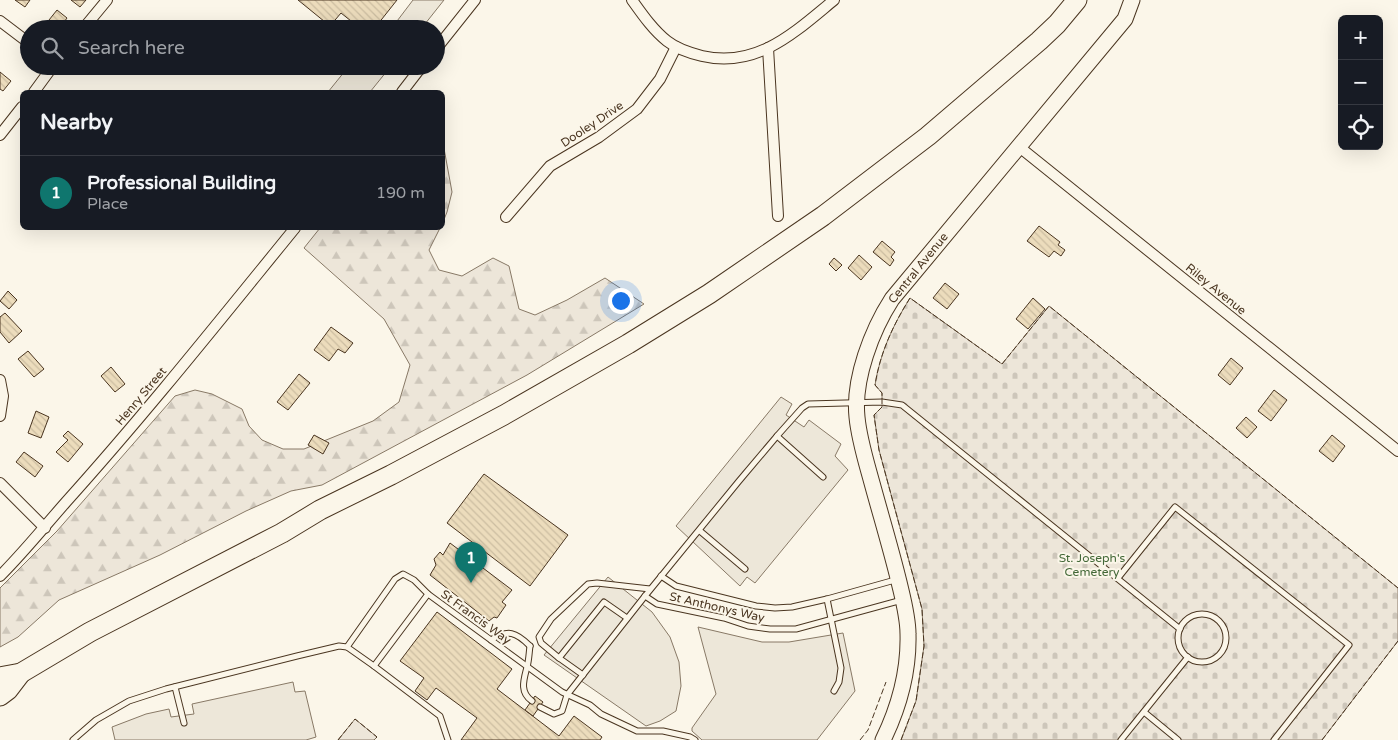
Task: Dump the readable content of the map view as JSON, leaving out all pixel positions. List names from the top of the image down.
{
  "streets": {
    "street": [
      "Dooley Drive",
      "Central Avenue",
      "Riley Avenue",
      "Henry Street"
    ],
    "lane": ["St Anthonys Way", "St Francis Way"]
  },
  "crossings": [
    ["Central Avenue", "Riley Avenue"],
    ["Central Avenue", "St Anthonys Way"]
  ],
  "parks": ["St. Joseph's Cemetery"],
  "page": {
    "map_buttons": ["+", "−"],
    "search": "Search here",
    "heading": "Nearby",
    "list": [
      {
        "mark": "1",
        "name": "Professional Building",
        "note": "Place",
        "value": "190 m"
      }
    ],
    "pins": "1"
  }
}
